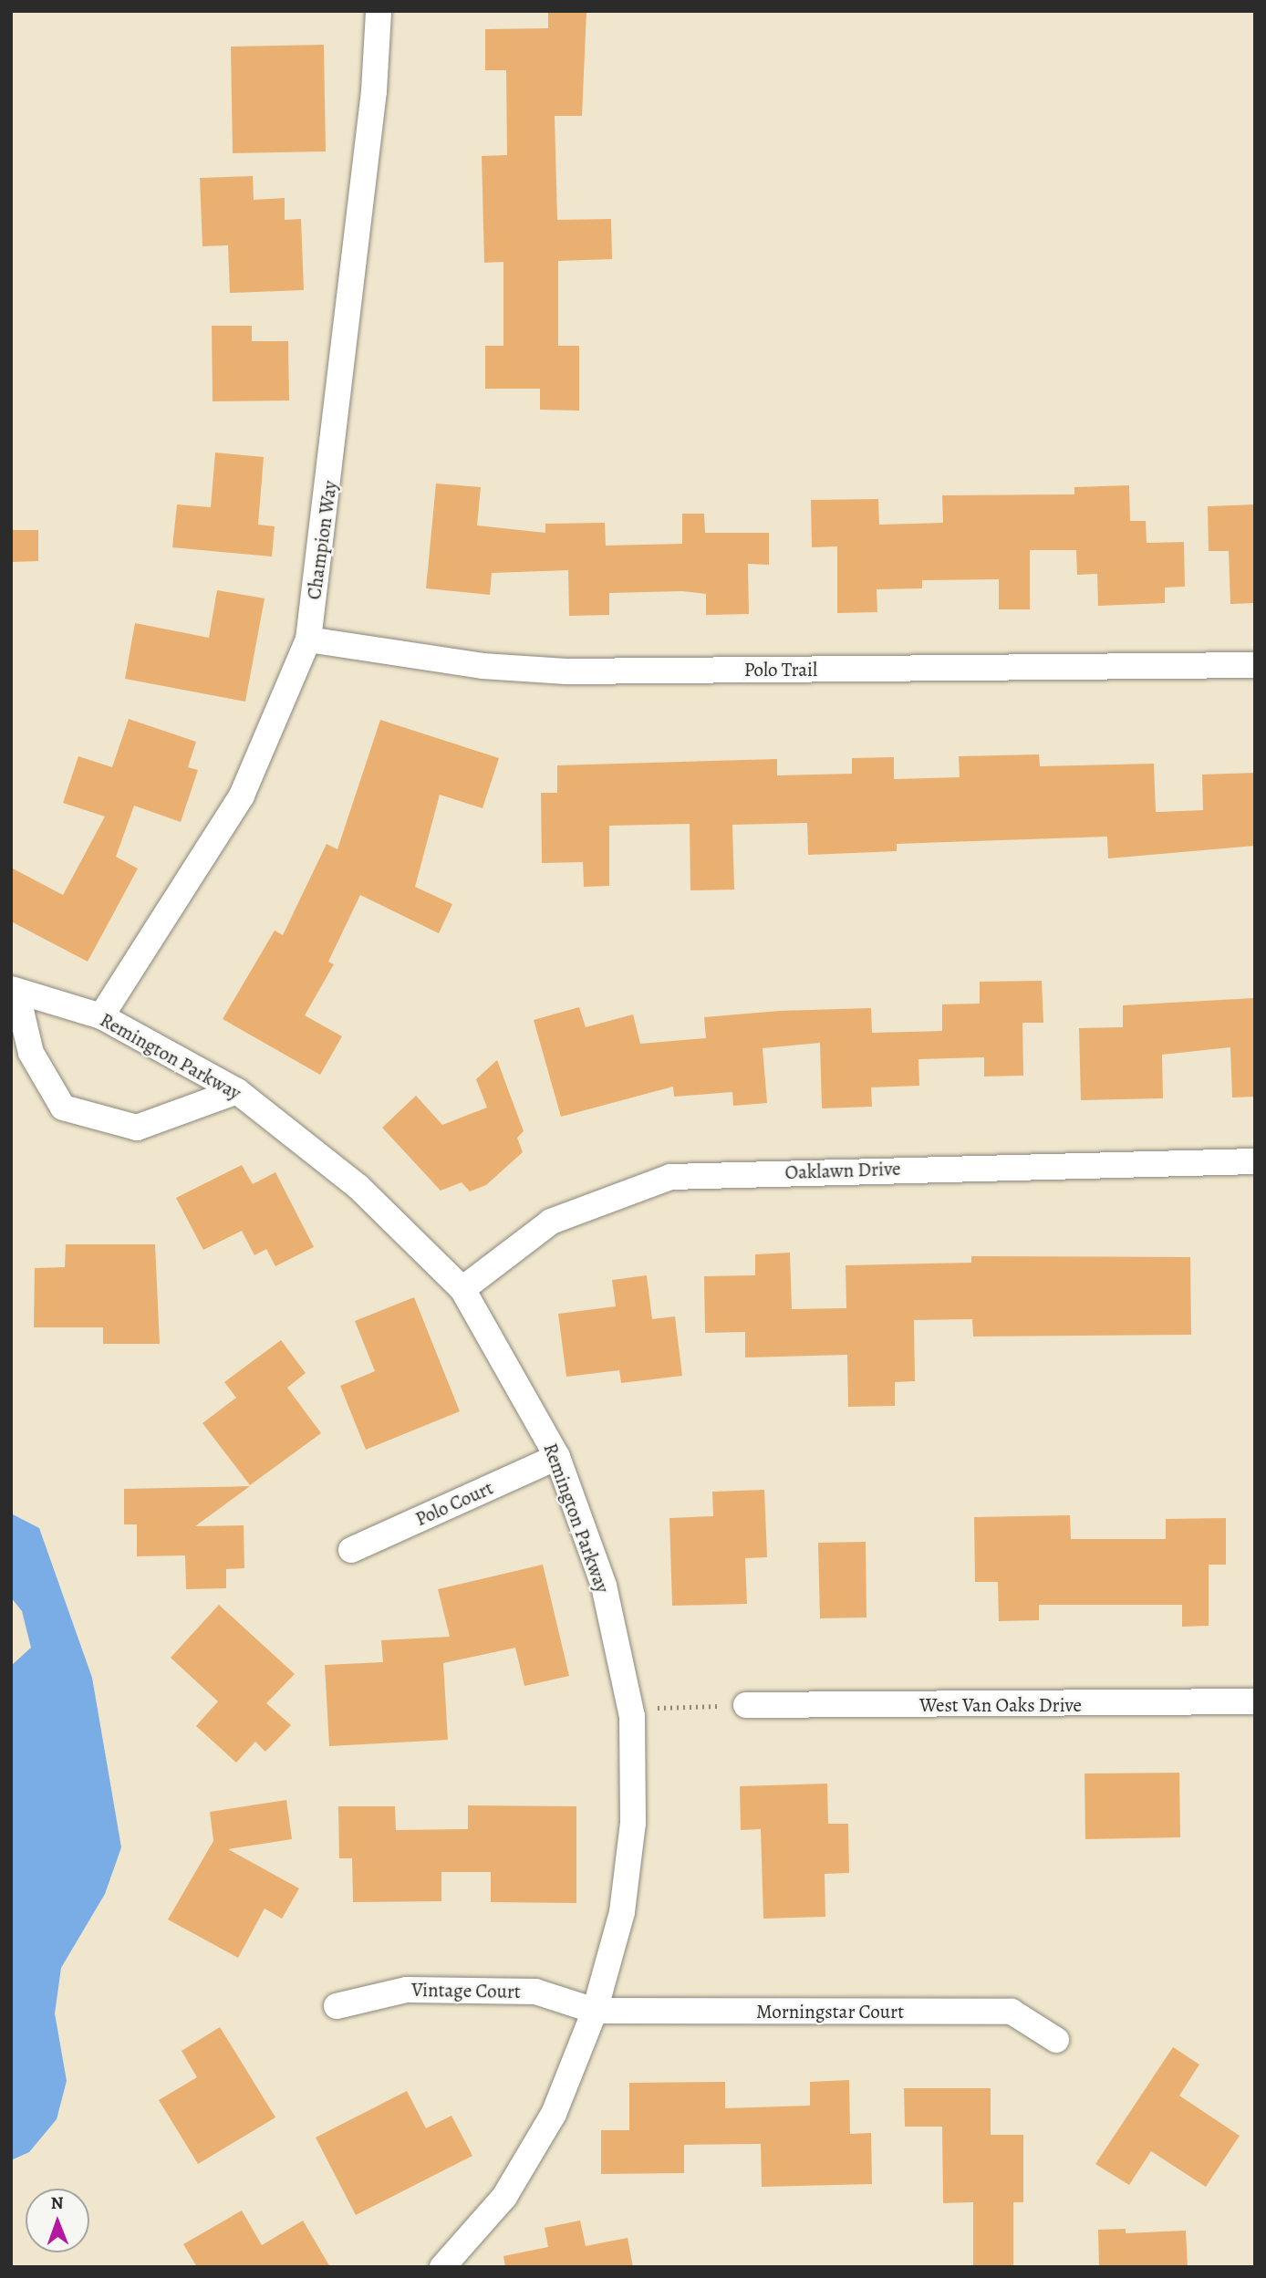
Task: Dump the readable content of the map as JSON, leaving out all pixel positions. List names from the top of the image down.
{
  "streets": {
    "street": [
      "Champion Way",
      "Polo Trail",
      "Remington Parkway",
      "Oaklawn Drive",
      "Polo Court",
      "West Van Oaks Drive",
      "Vintage Court",
      "Morningstar Court"
    ]
  },
  "crossings": [
    ["Champion Way", "Polo Trail"],
    ["Champion Way", "Remington Parkway"],
    ["Remington Parkway", "Oaklawn Drive"],
    ["Remington Parkway", "Polo Court"],
    ["Remington Parkway", "Vintage Court"],
    ["Remington Parkway", "Morningstar Court"],
    ["Vintage Court", "Morningstar Court"]
  ],
  "north": "top"
}
